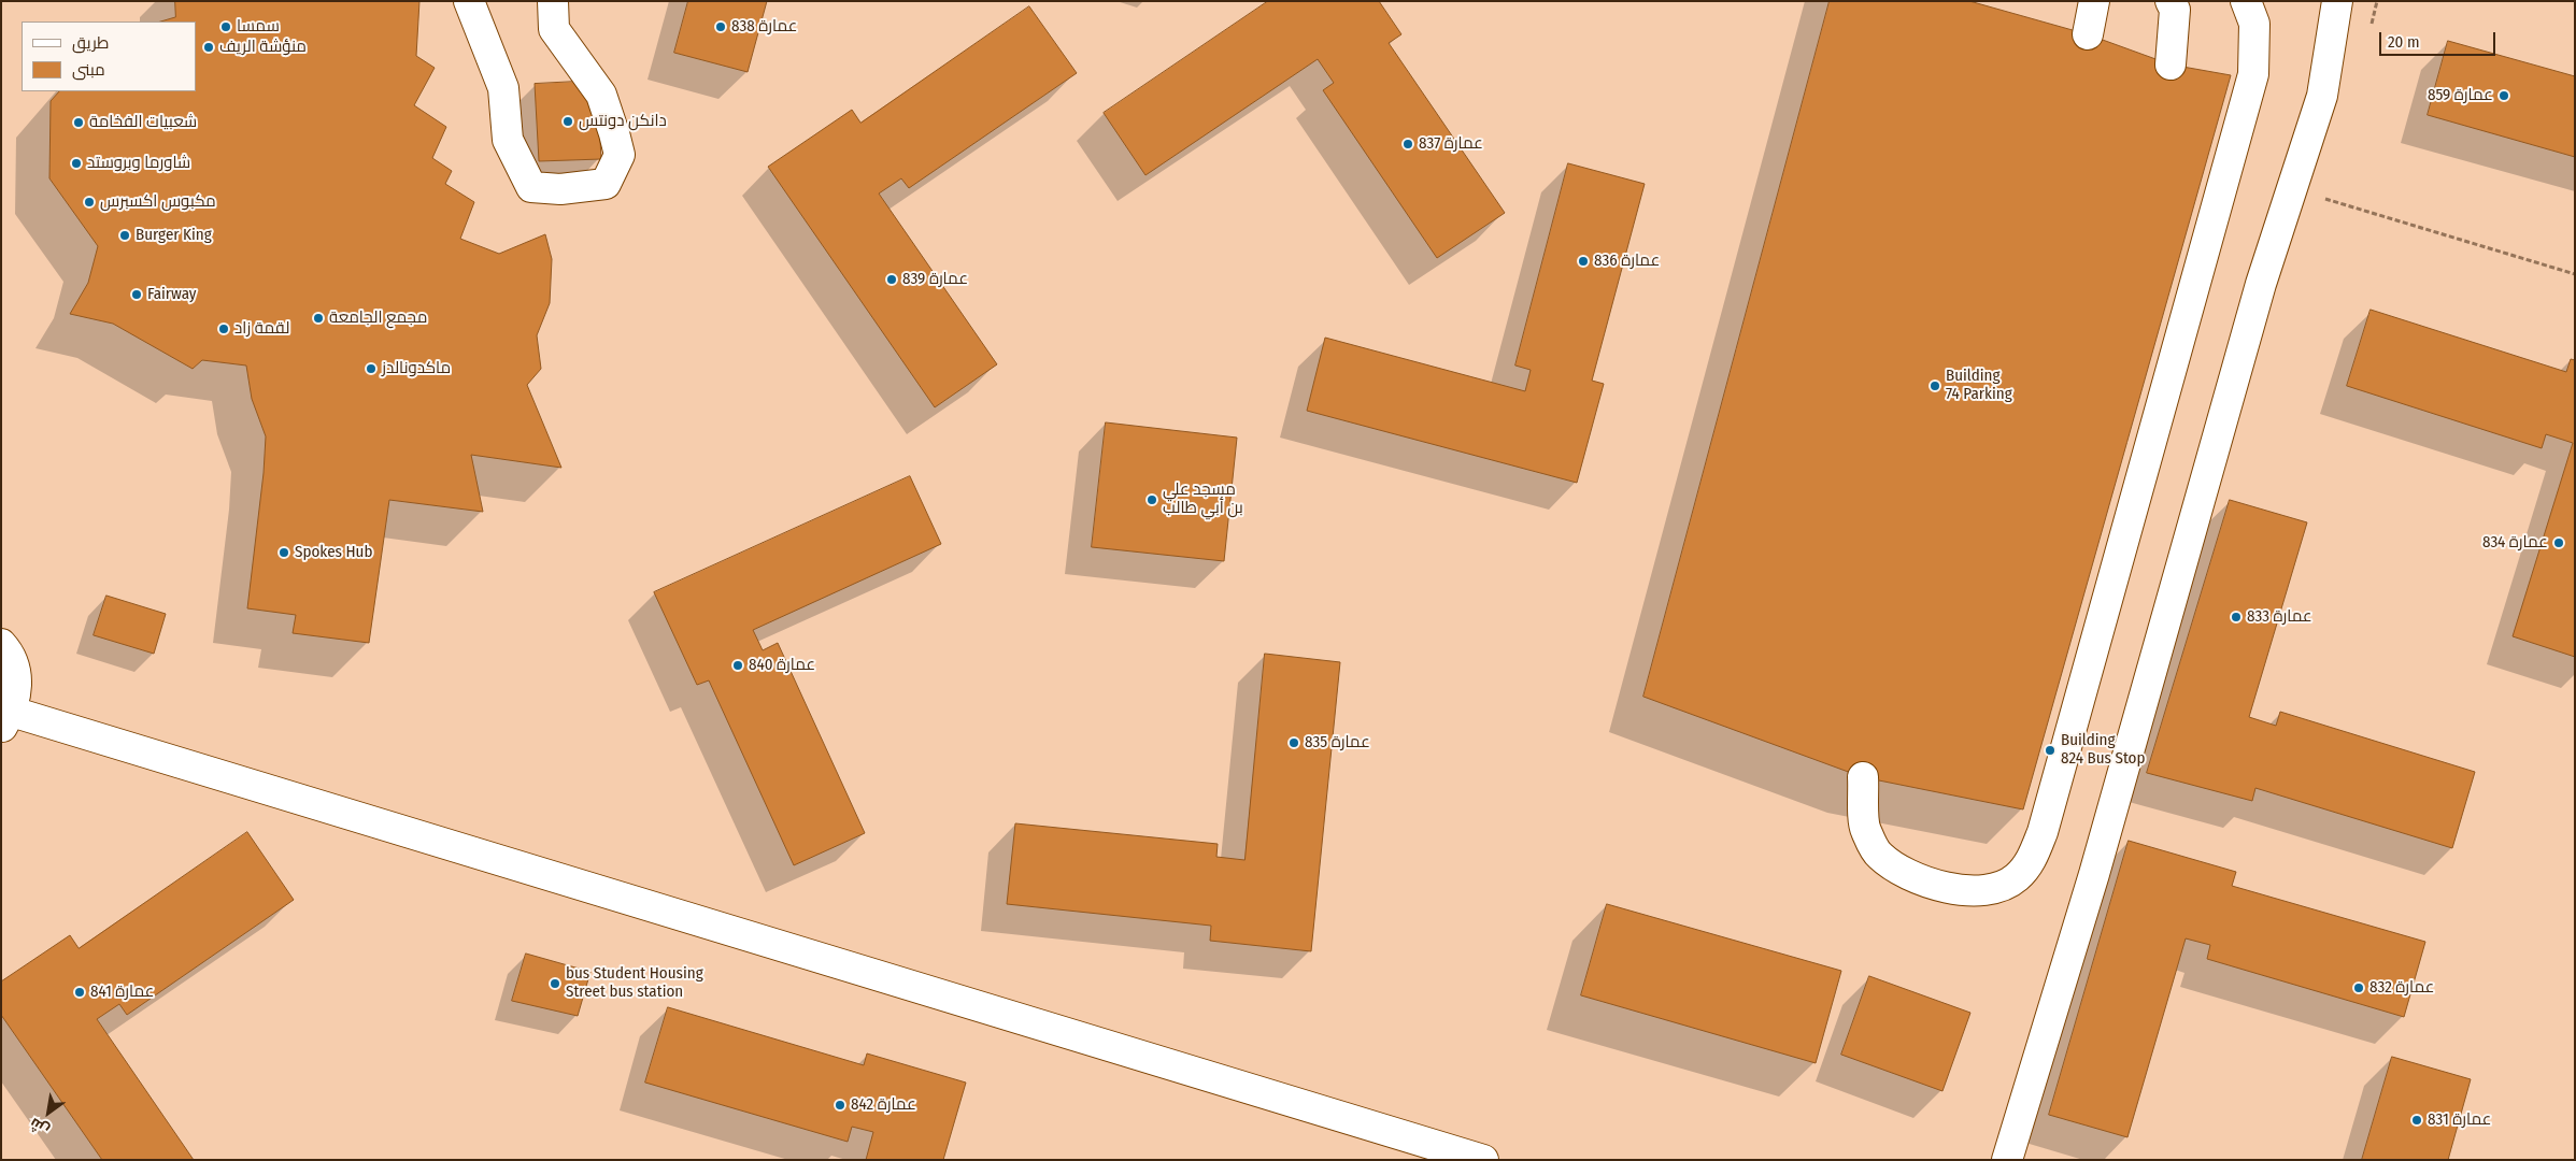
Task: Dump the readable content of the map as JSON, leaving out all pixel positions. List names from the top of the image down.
{
  "places": [
    "سمسا",
    "عمارة 838",
    "منؤشة الريف",
    "عمارة 859",
    "دانكن دونتس",
    "شعبيات الفخامة",
    "عمارة 837",
    "شاورما وبروستد",
    "مكبوس اكسبرس",
    "Burger King",
    "عمارة 836",
    "عمارة 839",
    "Fairway",
    "مجمع الجامعة",
    "لقمة زاد",
    "ماكدونالدز",
    "Building 74 Parking",
    "مسجد علي بن أبي طالب",
    "عمارة 834",
    "Spokes Hub",
    "عمارة 833",
    "عمارة 840",
    "عمارة 835",
    "Building 824 Bus Stop",
    "bus Student Housing Street bus station",
    "عمارة 832",
    "عمارة 841",
    "عمارة 842",
    "عمارة 831"
  ],
  "legend": ["طريق", "مبنى"],
  "scale_bar": "20 m",
  "north": "bottom left"
}
